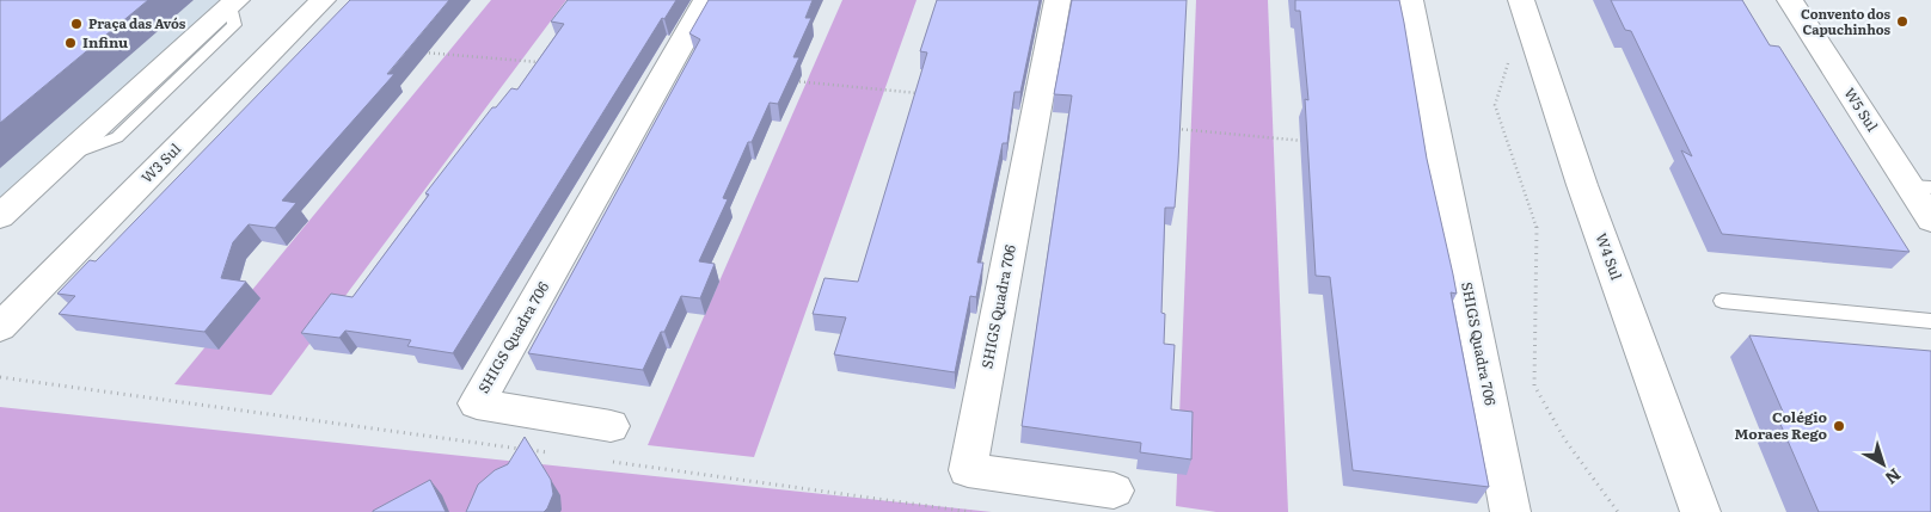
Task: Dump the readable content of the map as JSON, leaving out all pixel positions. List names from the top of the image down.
{
  "streets": {
    "street": [
      "W5 Sul",
      "W3 Sul",
      "W4 Sul",
      "SHIGS Quadra 706"
    ]
  },
  "places": [
    "Convento dos Capuchinhos",
    "Praça das Avós",
    "Infinu",
    "Colégio Moraes Rego"
  ],
  "north": "bottom right"
}
